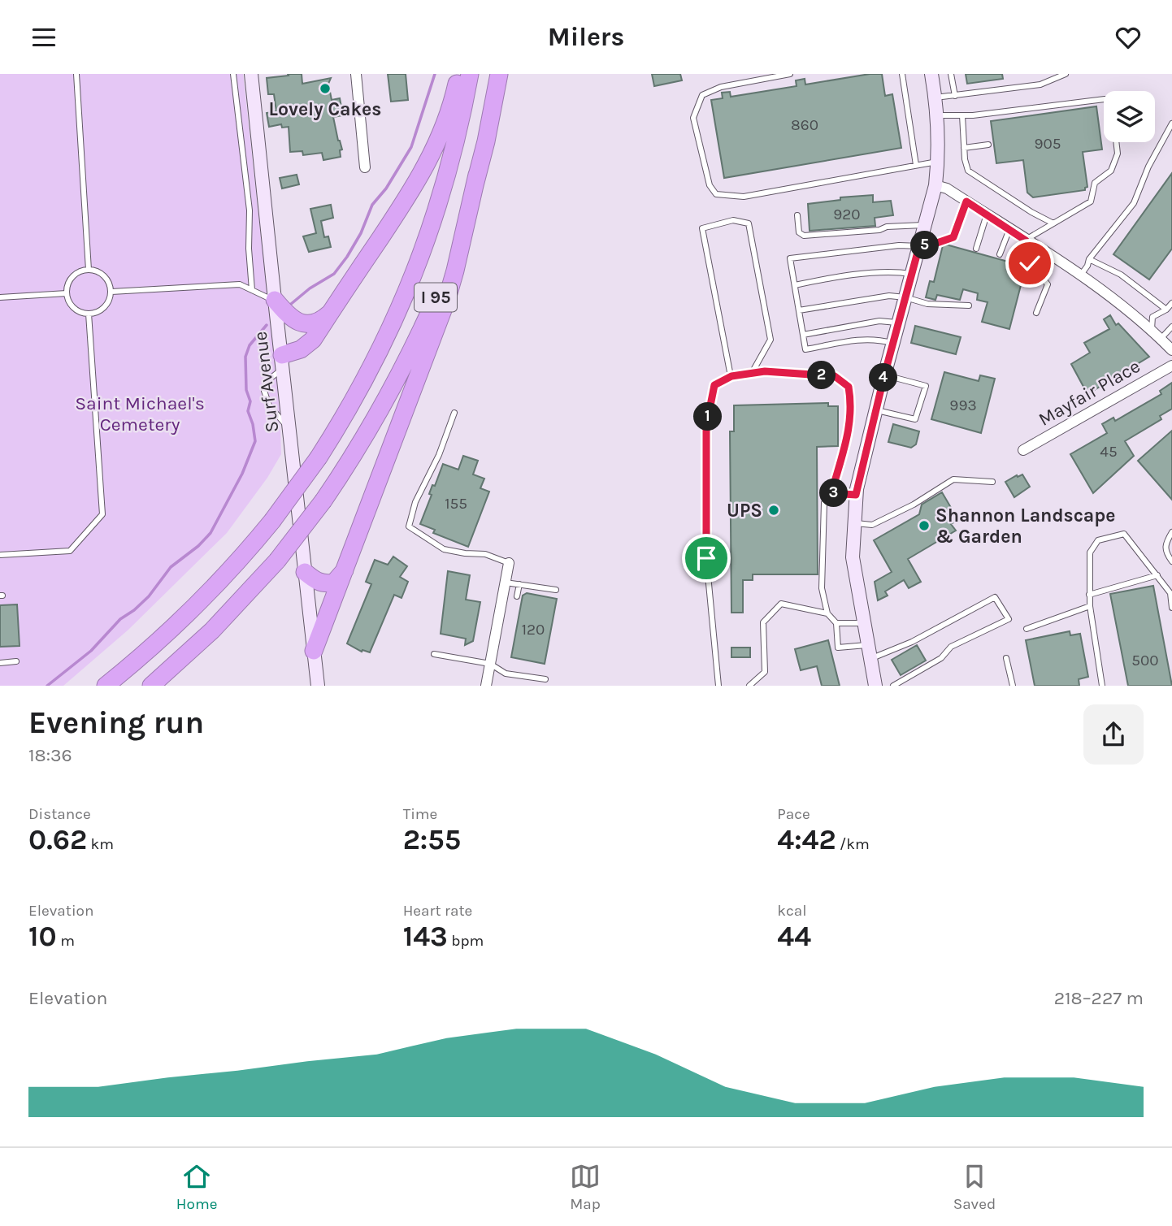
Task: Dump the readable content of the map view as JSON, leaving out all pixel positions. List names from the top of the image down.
{
  "streets": {
    "highway": ["I 95"],
    "main road": ["Surf Avenue"],
    "street": ["Mayfair Place"]
  },
  "parks": ["Saint Michael's Cemetery"],
  "places": ["Lovely Cakes", "UPS", "Shannon Landscape & Garden"],
  "house_numbers": [
    "860",
    "905",
    "920",
    "993",
    "45",
    "155",
    "120",
    "500"
  ],
  "page": {
    "header": "Milers",
    "pins": [
      "5",
      "2",
      "4",
      "1",
      "3"
    ],
    "heading": ["Evening run", "18:36"],
    "stats": [
      ["Distance", "0.62 km"],
      ["Time", "2:55"],
      ["Pace", "4:42 /km"],
      ["Elevation", "10 m"],
      ["Heart rate", "143 bpm"],
      ["kcal", "44"]
    ],
    "chart": ["Elevation", "218–227 m"],
    "tabs": ["Home", "Map", "Saved"]
  }
}
